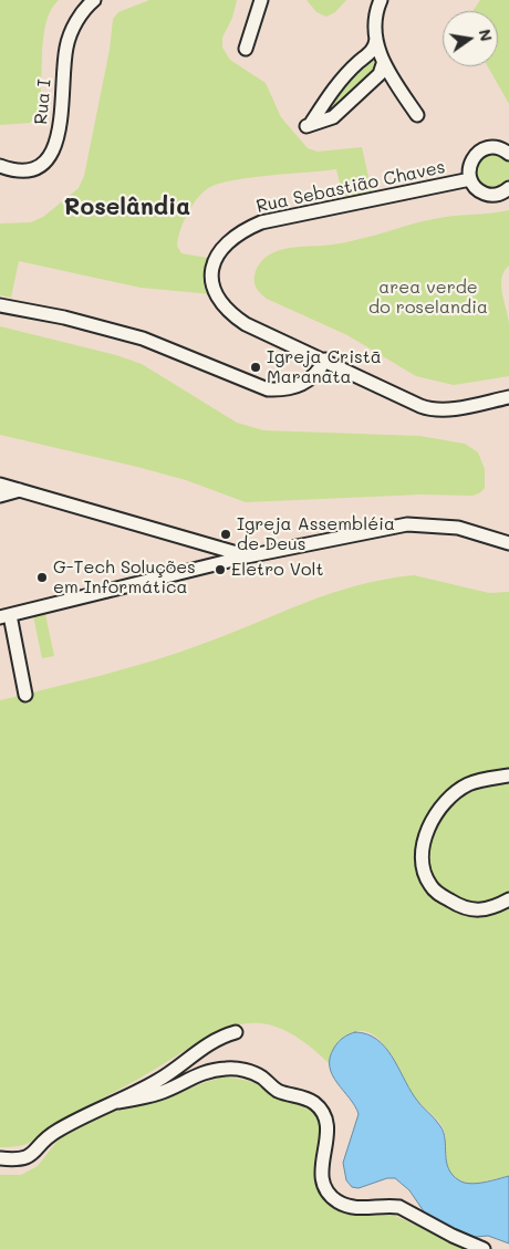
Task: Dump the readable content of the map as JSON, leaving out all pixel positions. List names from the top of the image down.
{
  "streets": {
    "street": ["Rua I", "Rua Sebastião Chaves"]
  },
  "districts": ["Roselândia"],
  "parks": ["area verde do roselandia"],
  "places": [
    "Igreja Cristã Maranata",
    "Igreja Assembléia de Deus",
    "Eletro Volt",
    "G-Tech Soluções em Informática"
  ],
  "north": "right"
}
